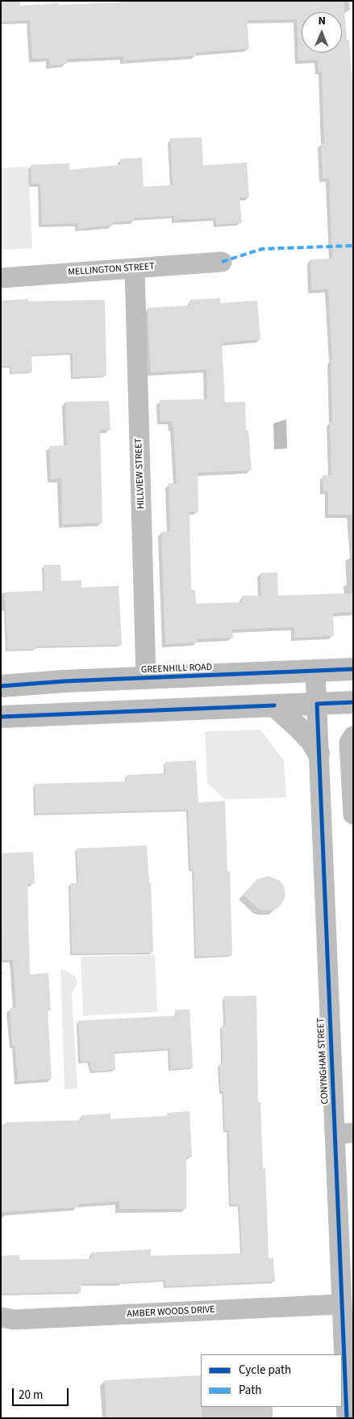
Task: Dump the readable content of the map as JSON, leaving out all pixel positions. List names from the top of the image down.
{
  "streets": {
    "main road": ["GREENHILL ROAD"],
    "street": [
      "MELLINGTON STREET",
      "HILLVIEW STREET",
      "CONYNGHAM STREET",
      "AMBER WOODS DRIVE"
    ]
  },
  "crossings": [
    ["MELLINGTON STREET", "HILLVIEW STREET"],
    ["HILLVIEW STREET", "GREENHILL ROAD"],
    ["GREENHILL ROAD", "CONYNGHAM STREET"],
    ["CONYNGHAM STREET", "AMBER WOODS DRIVE"]
  ],
  "legend": ["Cycle path", "Path"],
  "scale_bar": "20 m",
  "north": "top"
}
